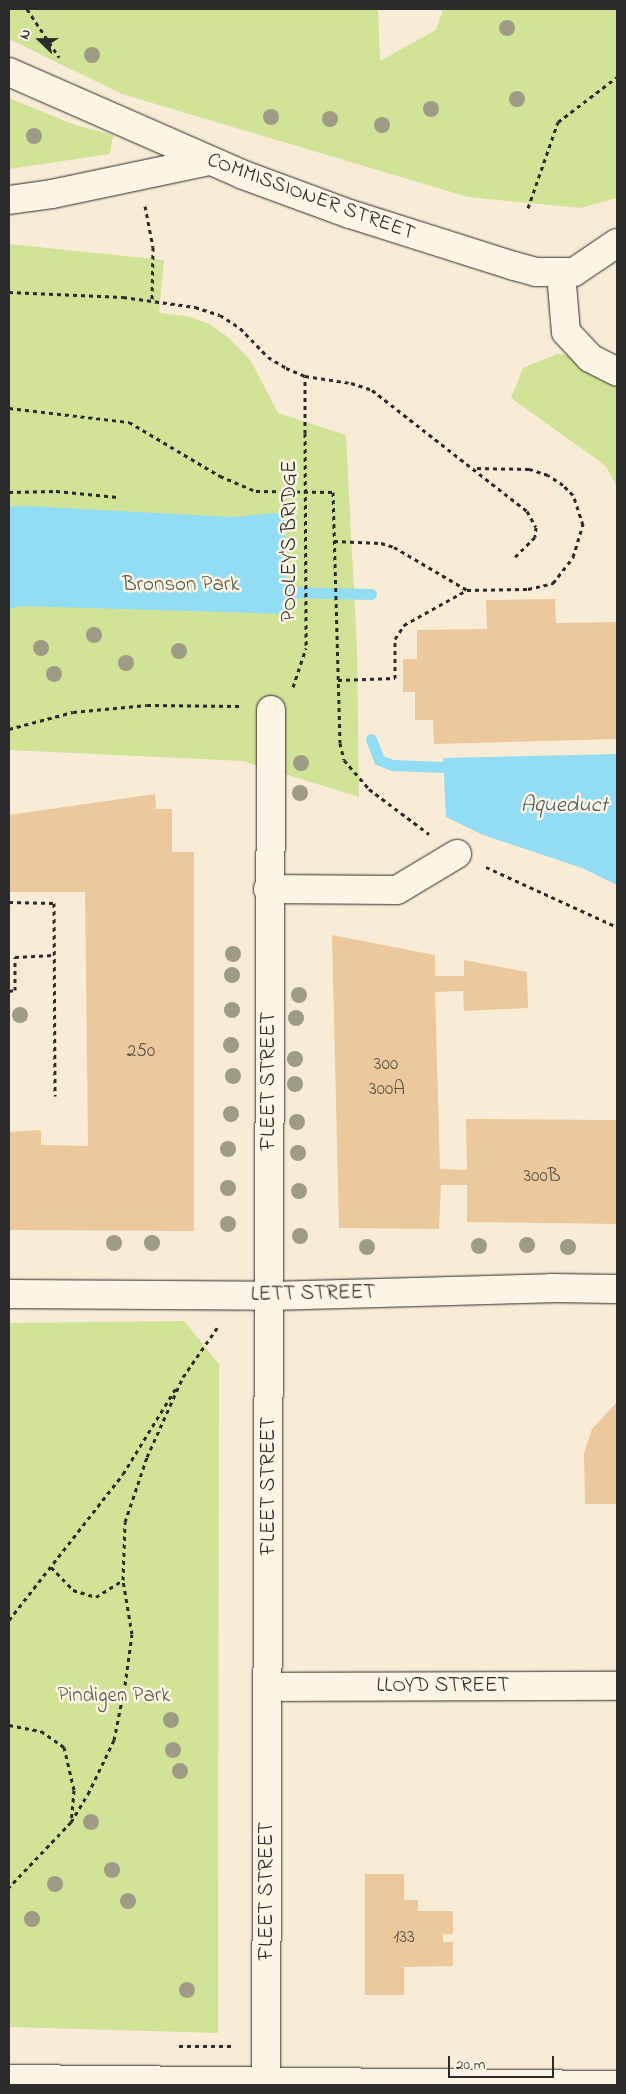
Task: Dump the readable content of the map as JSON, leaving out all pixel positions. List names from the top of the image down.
{
  "streets": {
    "street": [
      "COMMISSIONER STREET",
      "FLEET STREET",
      "LETT STREET",
      "LLOYD STREET"
    ],
    "path": ["POOLEY'S BRIDGE"]
  },
  "crossings": [
    ["POOLEY'S BRIDGE", "FLEET STREET"],
    ["FLEET STREET", "LETT STREET"],
    ["FLEET STREET", "LLOYD STREET"]
  ],
  "water": ["Aqueduct"],
  "parks": ["Bronson Park", "Pindigen Park"],
  "house_numbers": [
    "250",
    "300",
    "300A",
    "300B",
    "133"
  ],
  "scale_bar": "20 m",
  "north": "left"
}
